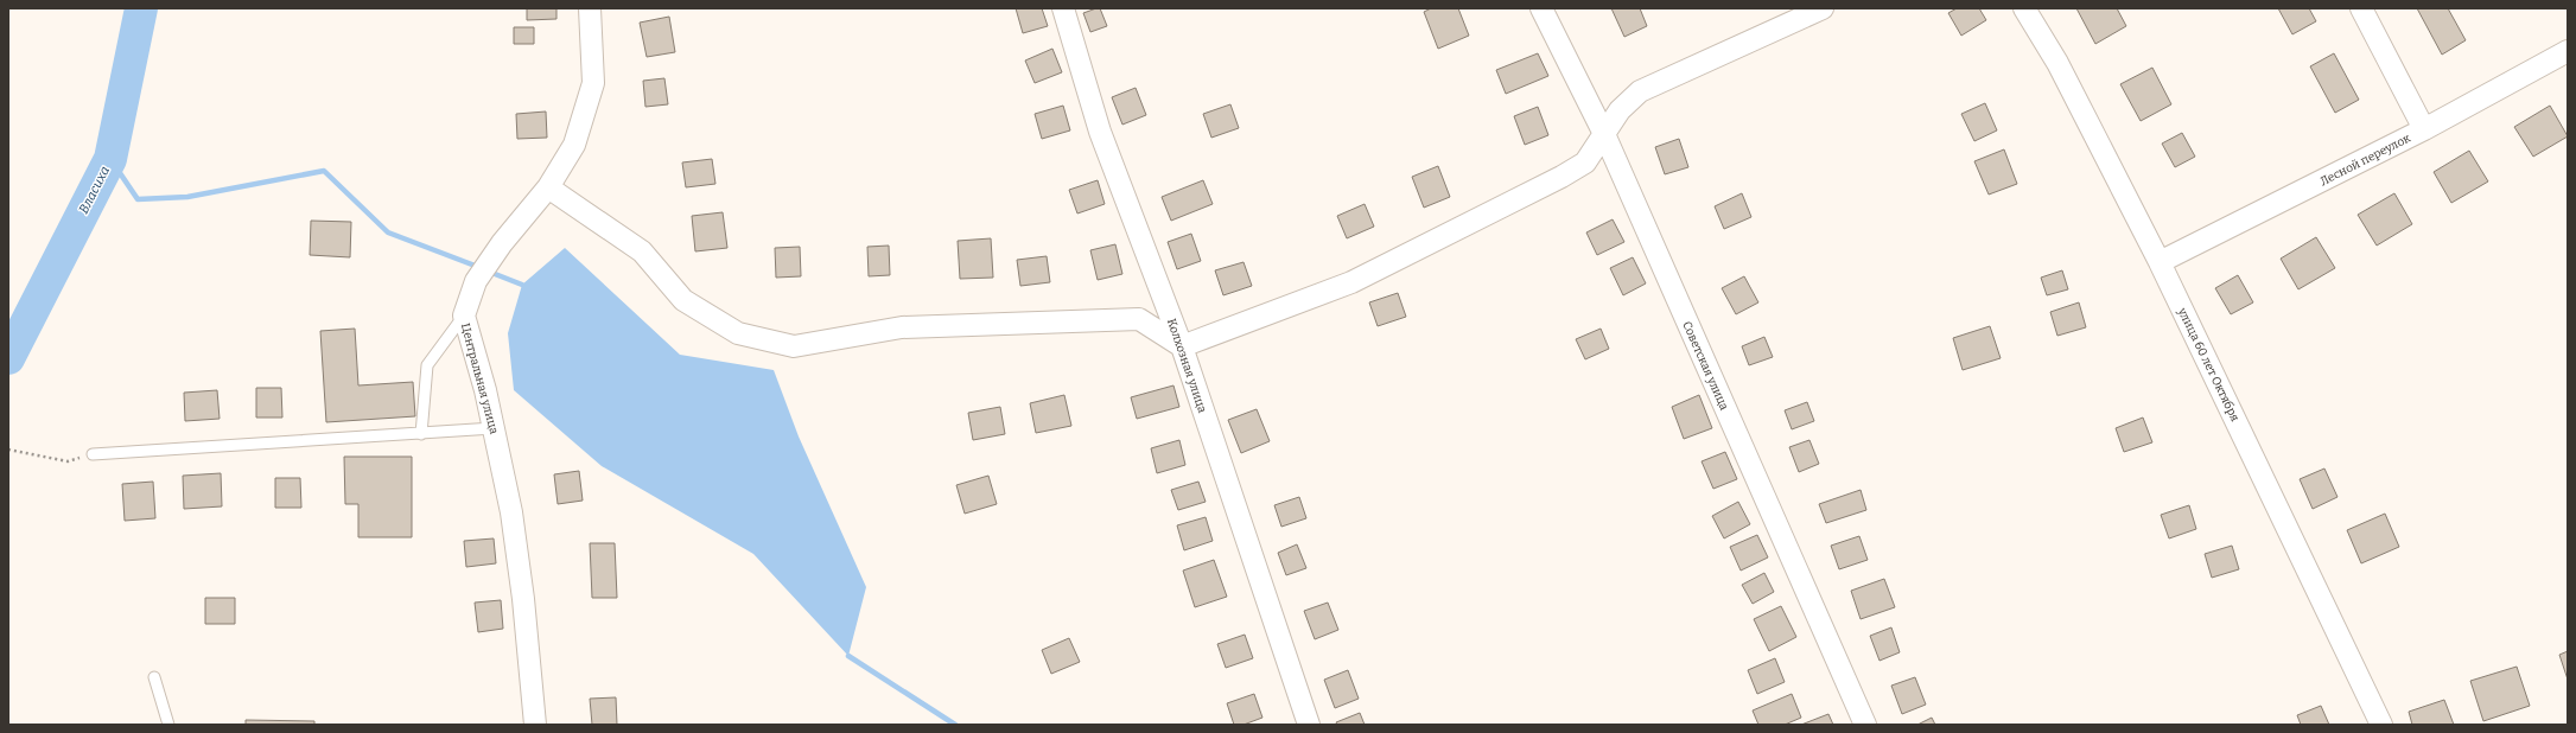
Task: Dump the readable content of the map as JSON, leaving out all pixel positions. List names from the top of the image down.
{
  "streets": {
    "street": [
      "Лесной переулок",
      "улица 60 лет Октября",
      "Колхозная улица",
      "Советская улица",
      "Центральная улица"
    ]
  },
  "crossings": [
    ["Лесной переулок", "улица 60 лет Октября"]
  ],
  "water": ["Власиха"]
}
